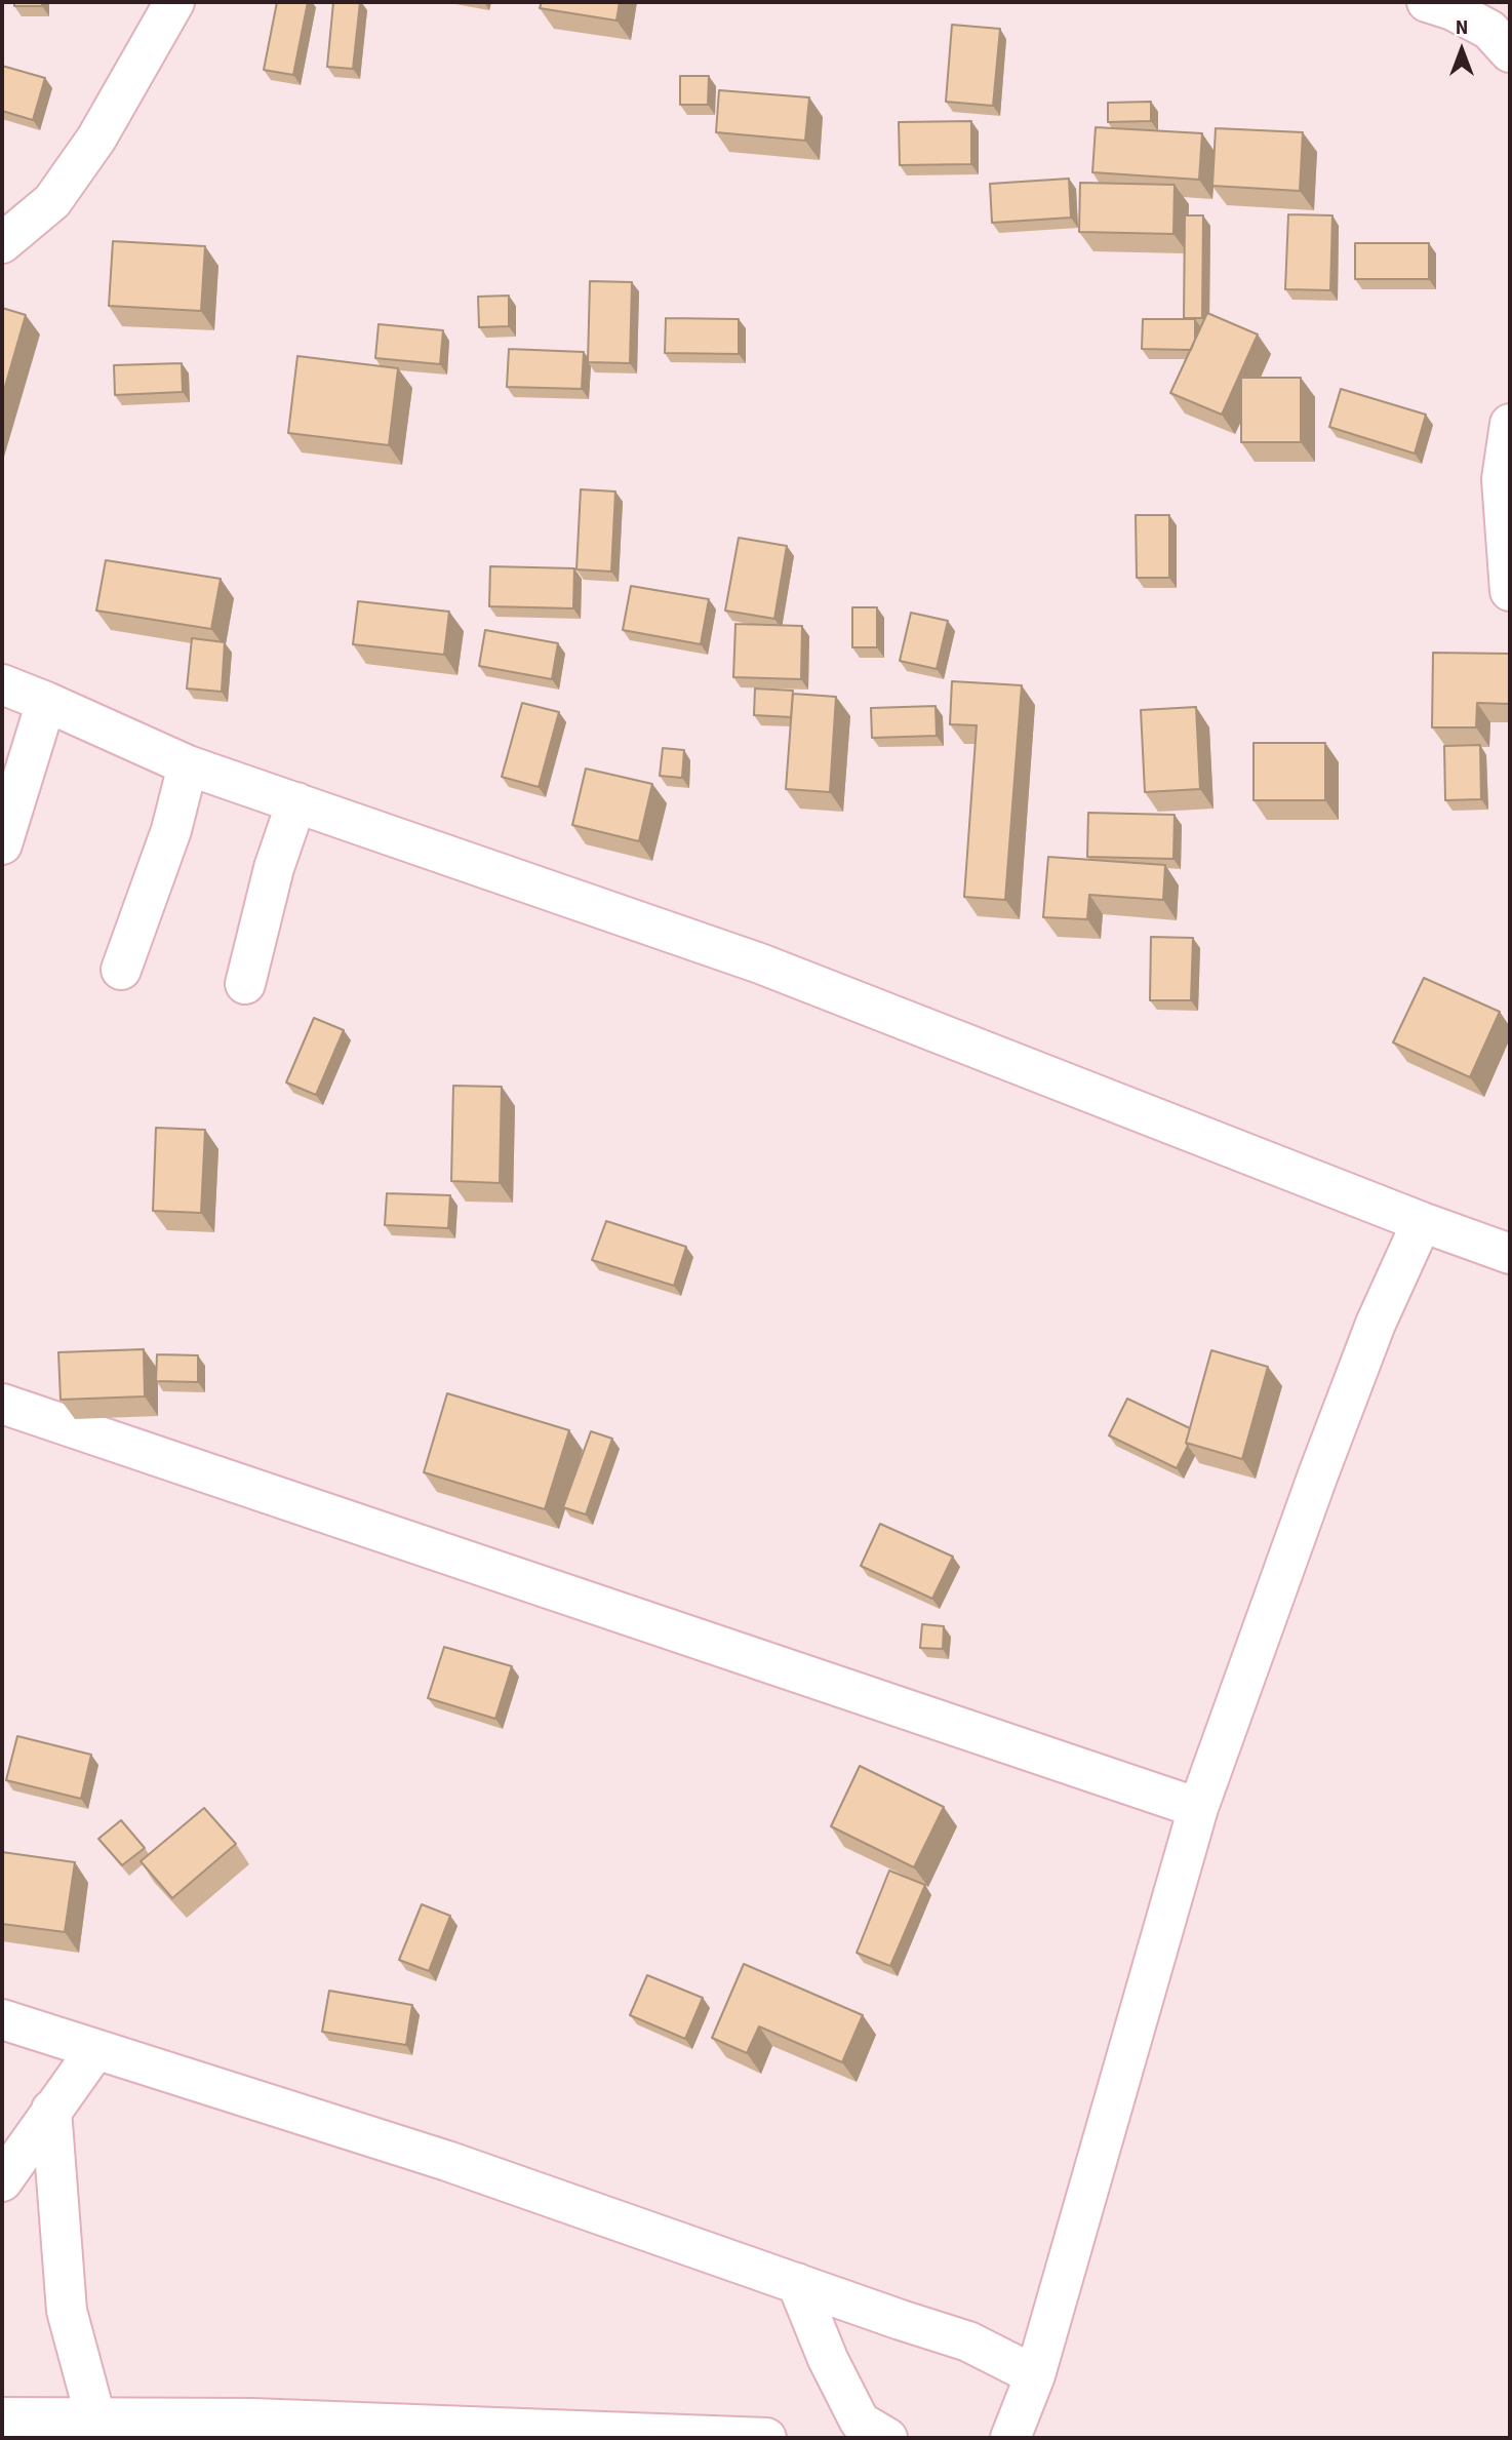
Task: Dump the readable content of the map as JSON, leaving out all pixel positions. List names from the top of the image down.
{
  "north": "top"
}
